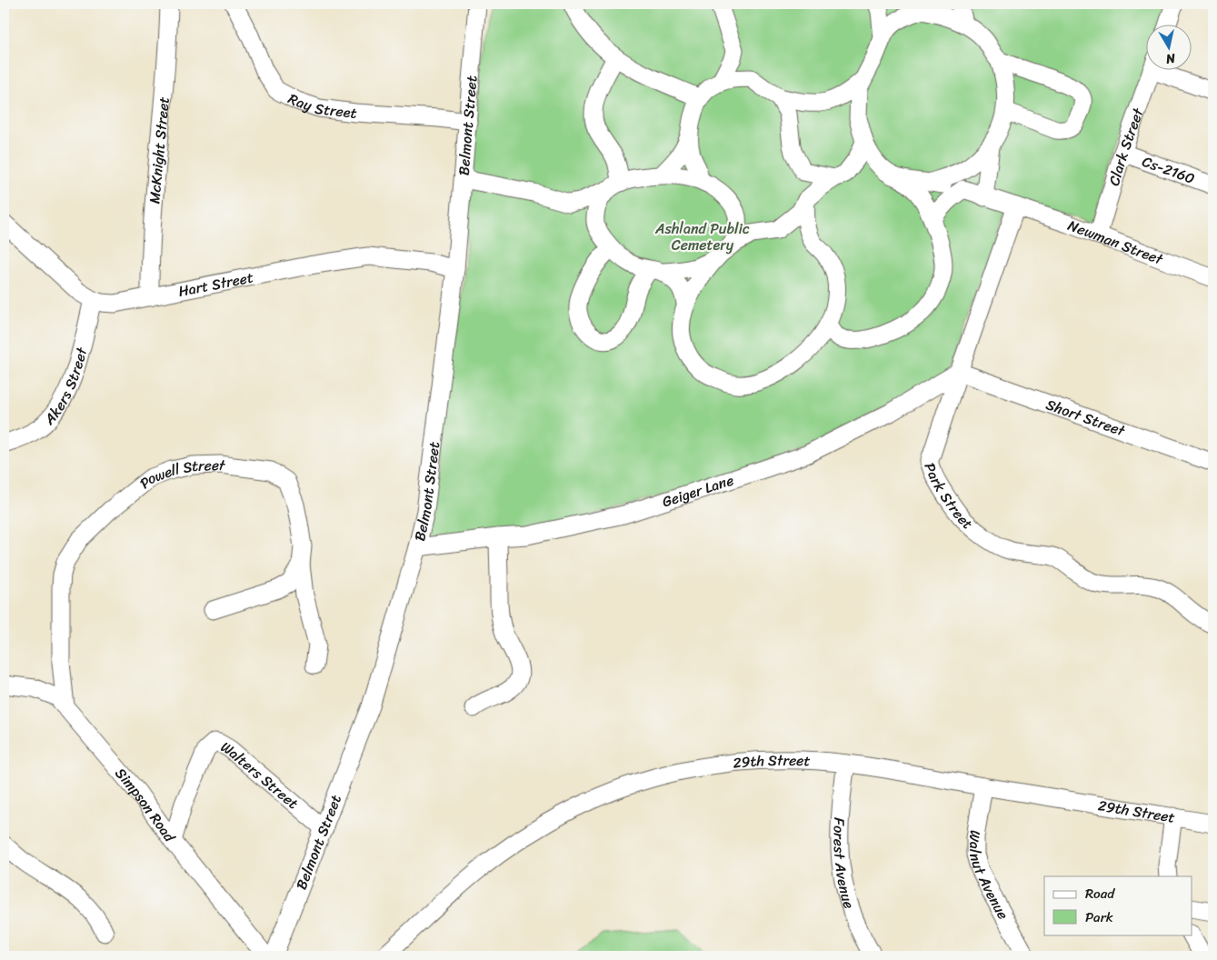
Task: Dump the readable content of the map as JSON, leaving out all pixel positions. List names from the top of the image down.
{
  "streets": {
    "street": [
      "Ray Street",
      "Belmont Street",
      "Clark Street",
      "McKnight Street",
      "Cs-2160",
      "Newman Street",
      "Hart Street",
      "Akers Street",
      "Short Street",
      "Powell Street",
      "Geiger Lane",
      "Park Street",
      "29th Street",
      "Walters Street",
      "Simpson Road",
      "Forest Avenue",
      "Walnut Avenue"
    ]
  },
  "crossings": [
    ["Ray Street", "Belmont Street"],
    ["Belmont Street", "Hart Street"],
    ["Belmont Street", "Geiger Lane"],
    ["Belmont Street", "Walters Street"],
    ["Clark Street", "Cs-2160"],
    ["Clark Street", "Newman Street"],
    ["McKnight Street", "Hart Street"],
    ["Newman Street", "Park Street"],
    ["Hart Street", "Akers Street"],
    ["Short Street", "Geiger Lane"],
    ["Short Street", "Park Street"],
    ["Powell Street", "Simpson Road"],
    ["Geiger Lane", "Park Street"],
    ["29th Street", "Forest Avenue"],
    ["29th Street", "Walnut Avenue"],
    ["Walters Street", "Simpson Road"]
  ],
  "parks": ["Ashland Public Cemetery"],
  "legend": ["Road", "Park"],
  "north": "bottom"
}
